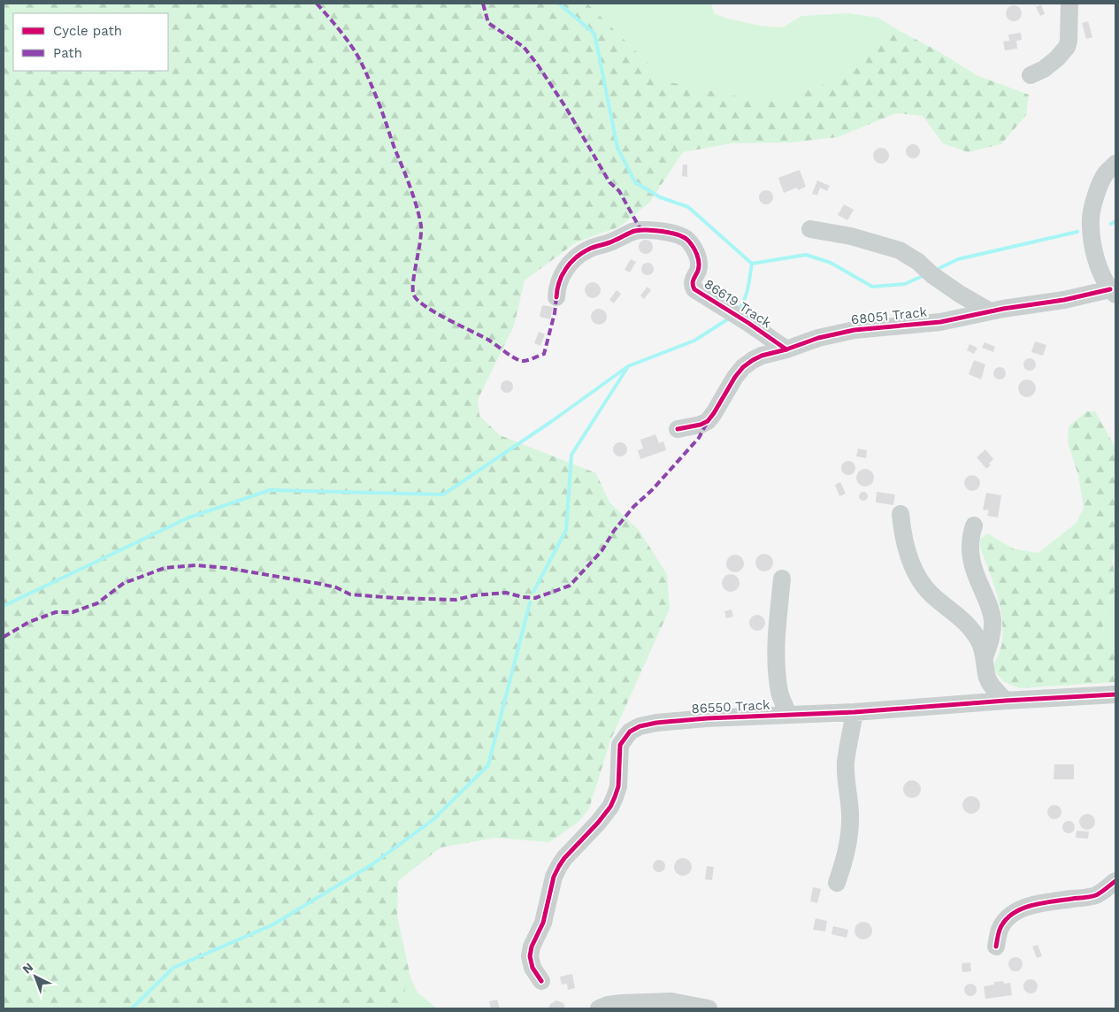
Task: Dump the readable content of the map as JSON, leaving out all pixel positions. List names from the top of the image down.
{
  "streets": {
    "street": ["86619 Track", "68051 Track", "86550 Track"]
  },
  "crossings": [
    ["86619 Track", "68051 Track"]
  ],
  "legend": ["Cycle path", "Path"],
  "north": "top left"
}
